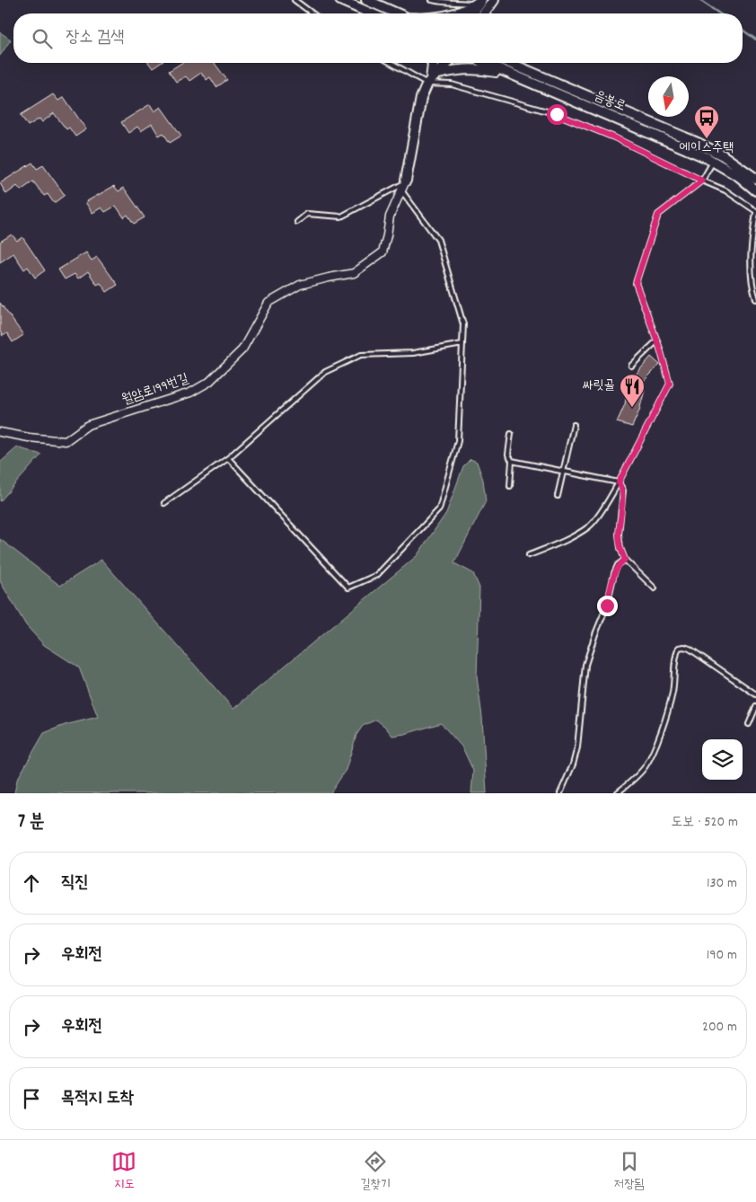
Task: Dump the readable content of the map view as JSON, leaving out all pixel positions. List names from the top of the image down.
{
  "streets": {
    "main road": ["음봉로"],
    "street": ["월암로199번길"]
  },
  "places": {
    "bus stop": ["에이스주택"],
    "restaurant": ["싸릿골"]
  },
  "north": "bottom",
  "page": {
    "search": "장소 검색",
    "heading": ["7 분", "도보 · 520 m"],
    "list": [
      ["직진", "130 m"],
      ["우회전", "190 m"],
      ["우회전", "200 m"],
      "목적지 도착"
    ],
    "nav": ["지도", "길찾기", "저장됨"]
  }
}
